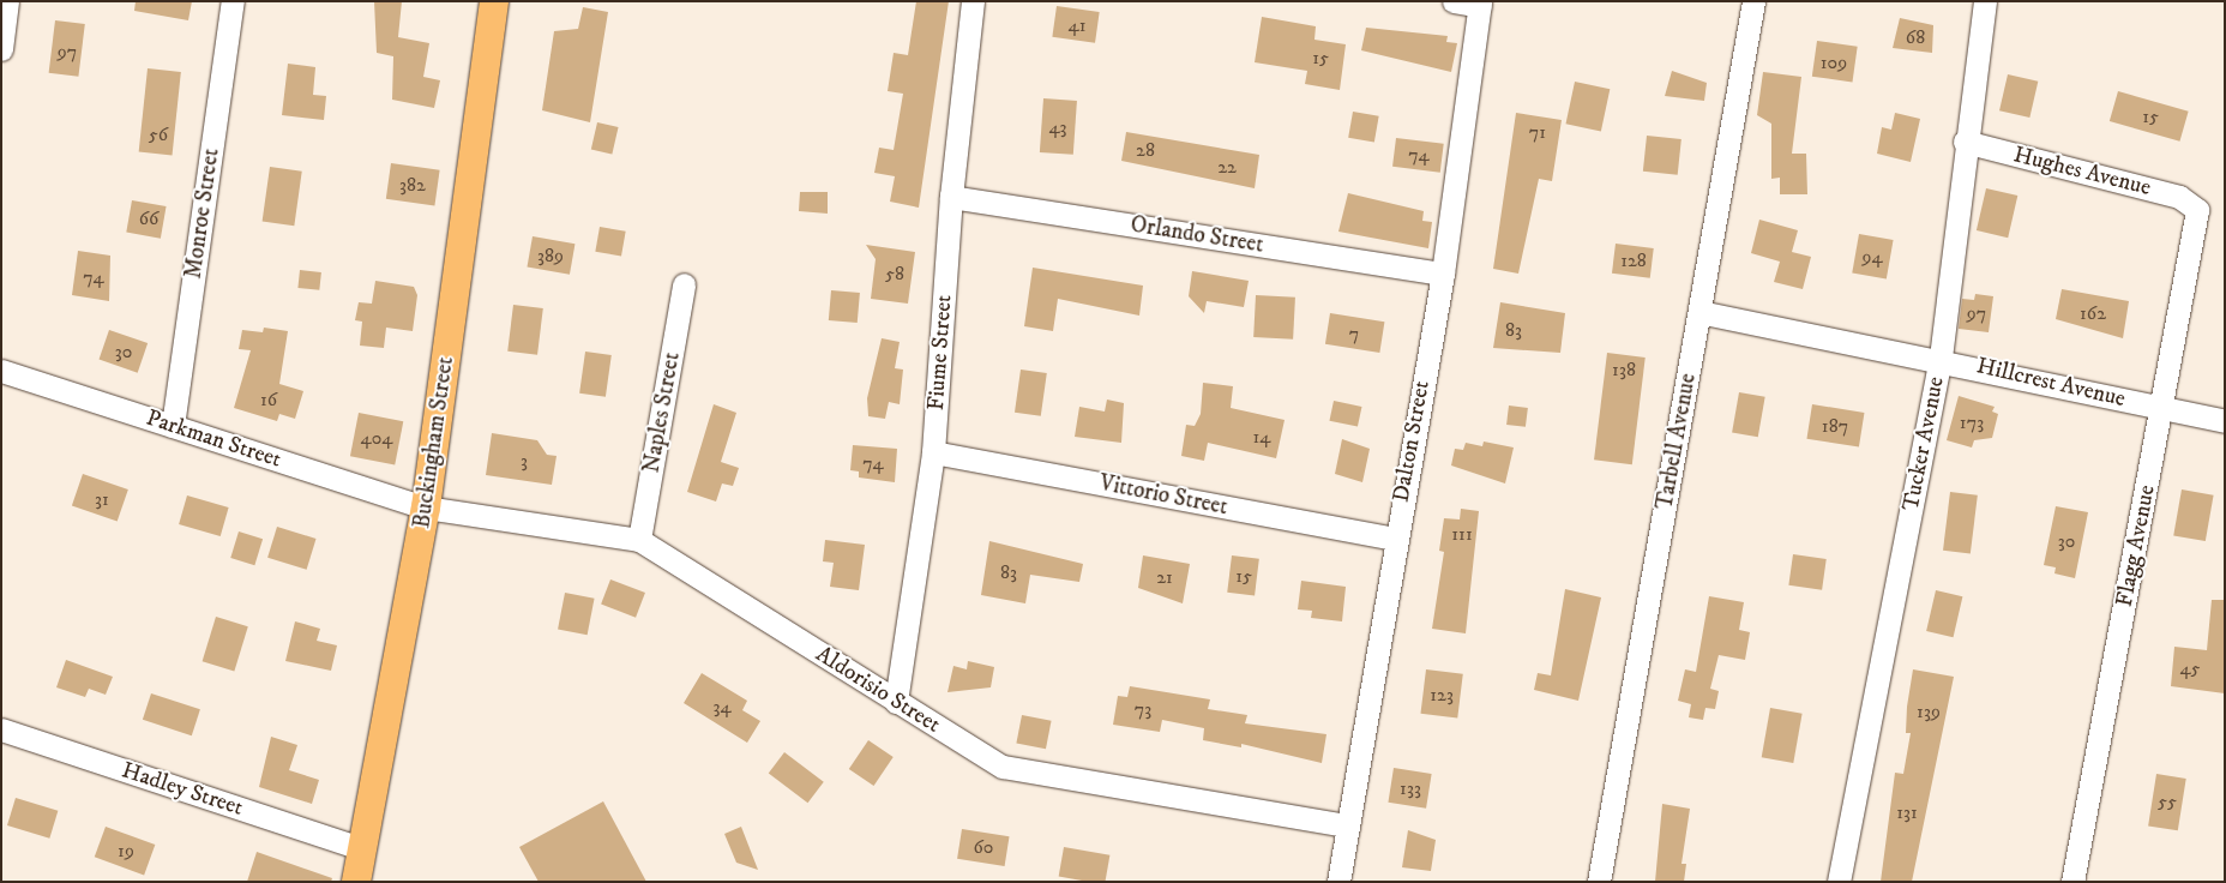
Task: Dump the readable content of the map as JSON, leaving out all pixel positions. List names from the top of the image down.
{
  "streets": {
    "main road": ["Buckingham Street"],
    "street": [
      "Hughes Avenue",
      "Monroe Street",
      "Orlando Street",
      "Fiume Street",
      "Hillcrest Avenue",
      "Naples Street",
      "Parkman Street",
      "Dalton Street",
      "Tarbell Avenue",
      "Tucker Avenue",
      "Vittorio Street",
      "Flagg Avenue",
      "Aldorisio Street",
      "Hadley Street"
    ]
  },
  "crossings": [
    ["Hughes Avenue", "Tucker Avenue"],
    ["Hughes Avenue", "Flagg Avenue"],
    ["Monroe Street", "Parkman Street"],
    ["Orlando Street", "Fiume Street"],
    ["Orlando Street", "Dalton Street"],
    ["Fiume Street", "Vittorio Street"],
    ["Fiume Street", "Aldorisio Street"],
    ["Hillcrest Avenue", "Tarbell Avenue"],
    ["Hillcrest Avenue", "Tucker Avenue"],
    ["Hillcrest Avenue", "Flagg Avenue"],
    ["Naples Street", "Aldorisio Street"],
    ["Parkman Street", "Buckingham Street"],
    ["Parkman Street", "Aldorisio Street"],
    ["Dalton Street", "Vittorio Street"],
    ["Dalton Street", "Aldorisio Street"],
    ["Buckingham Street", "Aldorisio Street"],
    ["Buckingham Street", "Hadley Street"]
  ],
  "house_numbers": [
    "41",
    "68",
    "97",
    "15",
    "109",
    "15",
    "43",
    "71",
    "56",
    "28",
    "74",
    "22",
    "382",
    "66",
    "389",
    "94",
    "128",
    "58",
    "74",
    "97",
    "162",
    "83",
    "7",
    "30",
    "138",
    "16",
    "173",
    "187",
    "14",
    "404",
    "3",
    "74",
    "31",
    "111",
    "30",
    "83",
    "15",
    "21",
    "45",
    "123",
    "34",
    "73",
    "139",
    "133",
    "55",
    "131",
    "60",
    "19"
  ]
}
